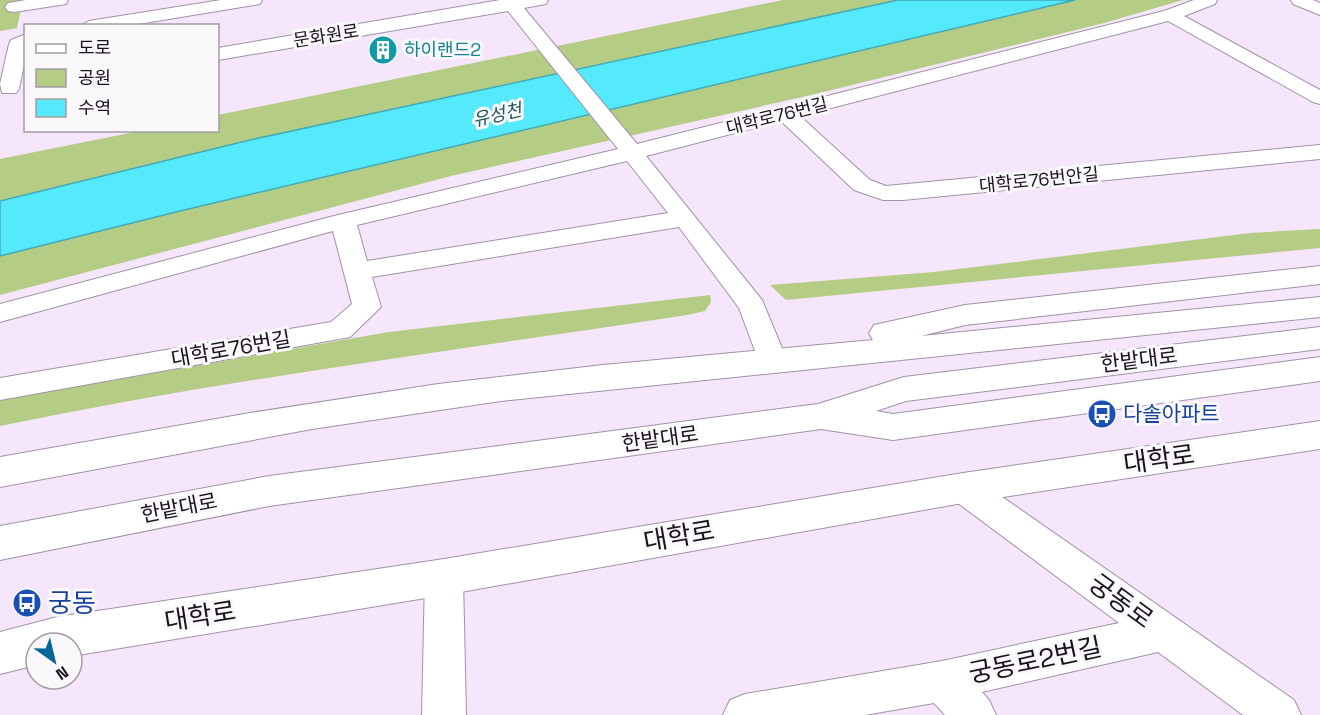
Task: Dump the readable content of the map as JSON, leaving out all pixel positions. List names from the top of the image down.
{
  "streets": {
    "main road": ["한밭대로", "대학로"],
    "street": [
      "문화원로",
      "대학로76번길",
      "대학로76번안길",
      "궁동로",
      "궁동로2번길"
    ]
  },
  "crossings": [
    ["대학로76번길", "대학로76번안길"],
    ["대학로", "궁동로"],
    ["궁동로", "궁동로2번길"]
  ],
  "water": ["유성천"],
  "places": {
    "building": ["하이랜드2"],
    "bus stop": ["다솔아파트", "궁동"]
  },
  "legend": ["도로", "공원", "수역"],
  "north": "bottom right"
}
